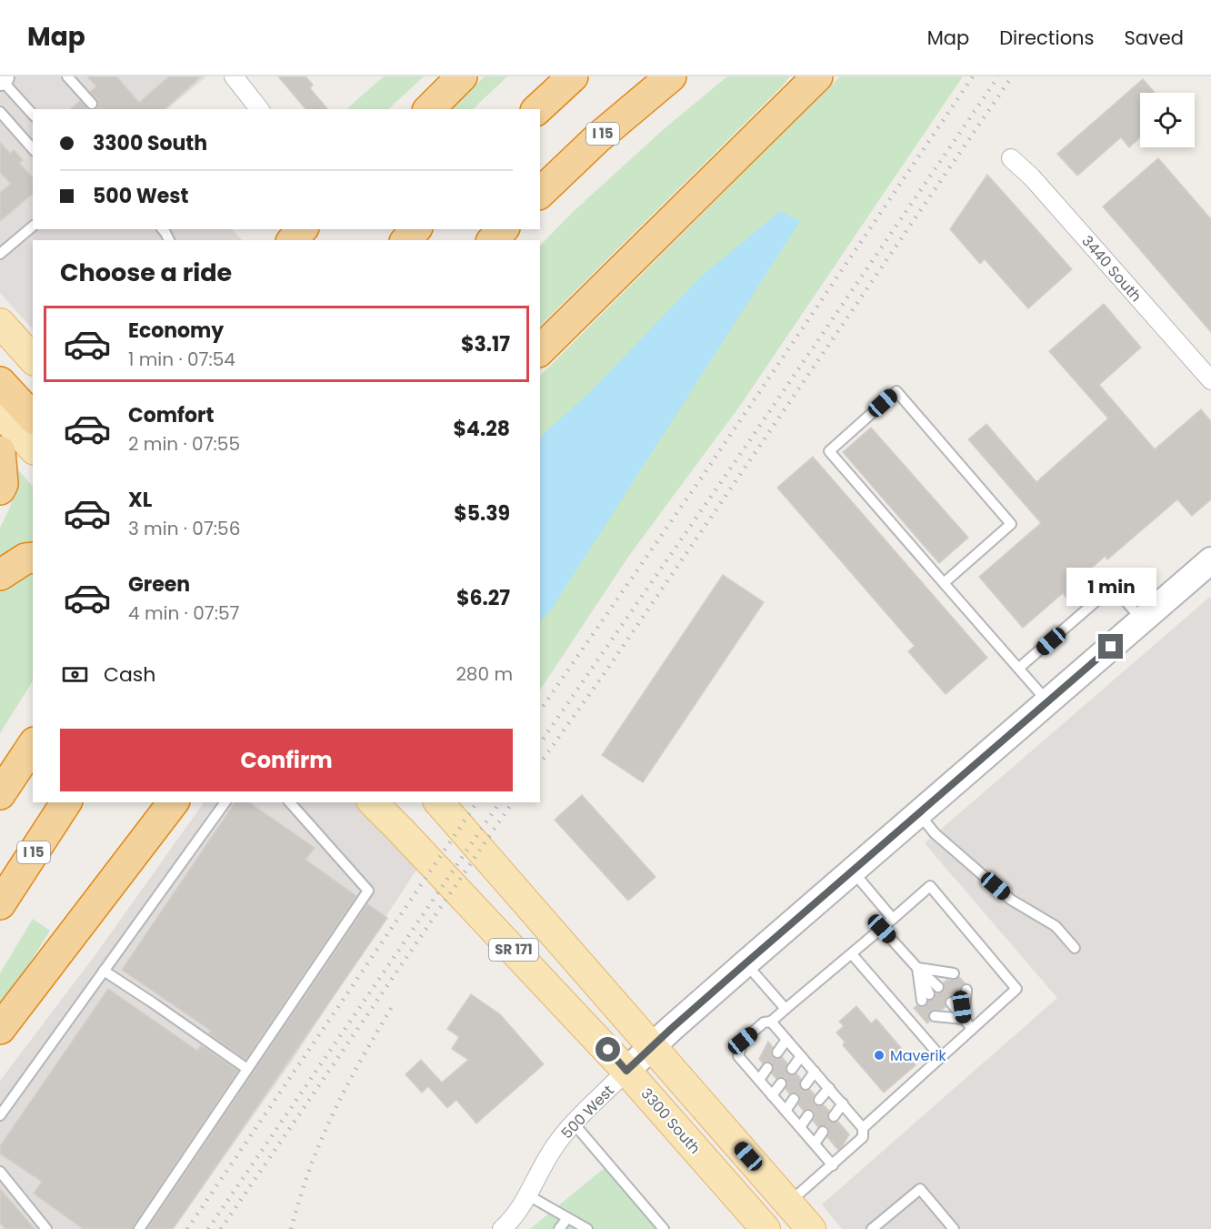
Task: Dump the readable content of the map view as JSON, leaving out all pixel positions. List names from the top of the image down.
{
  "streets": {
    "highway": ["I 15"],
    "main road": ["SR 171", "500 West", "3300 South"],
    "street": ["3440 South"]
  },
  "crossings": [
    ["SR 171", "500 West"],
    ["500 West", "3300 South"]
  ],
  "places": ["Maverik"],
  "page": {
    "header": "Map",
    "nav": ["Map", "Directions", "Saved"],
    "banner": ["3300 South", "500 West"],
    "heading": "Choose a ride",
    "list": [
      {
        "name": "Economy",
        "note": "1 min · 07:54",
        "value": "$3.17"
      },
      {
        "name": "Comfort",
        "note": "2 min · 07:55",
        "value": "$4.28"
      },
      {
        "name": "XL",
        "note": "3 min · 07:56",
        "value": "$5.39"
      },
      {
        "name": "Green",
        "note": "4 min · 07:57",
        "value": "$6.27"
      }
    ],
    "bubble": "1 min",
    "pay": ["Cash", "280 m"],
    "buttons": "Confirm"
  }
}
